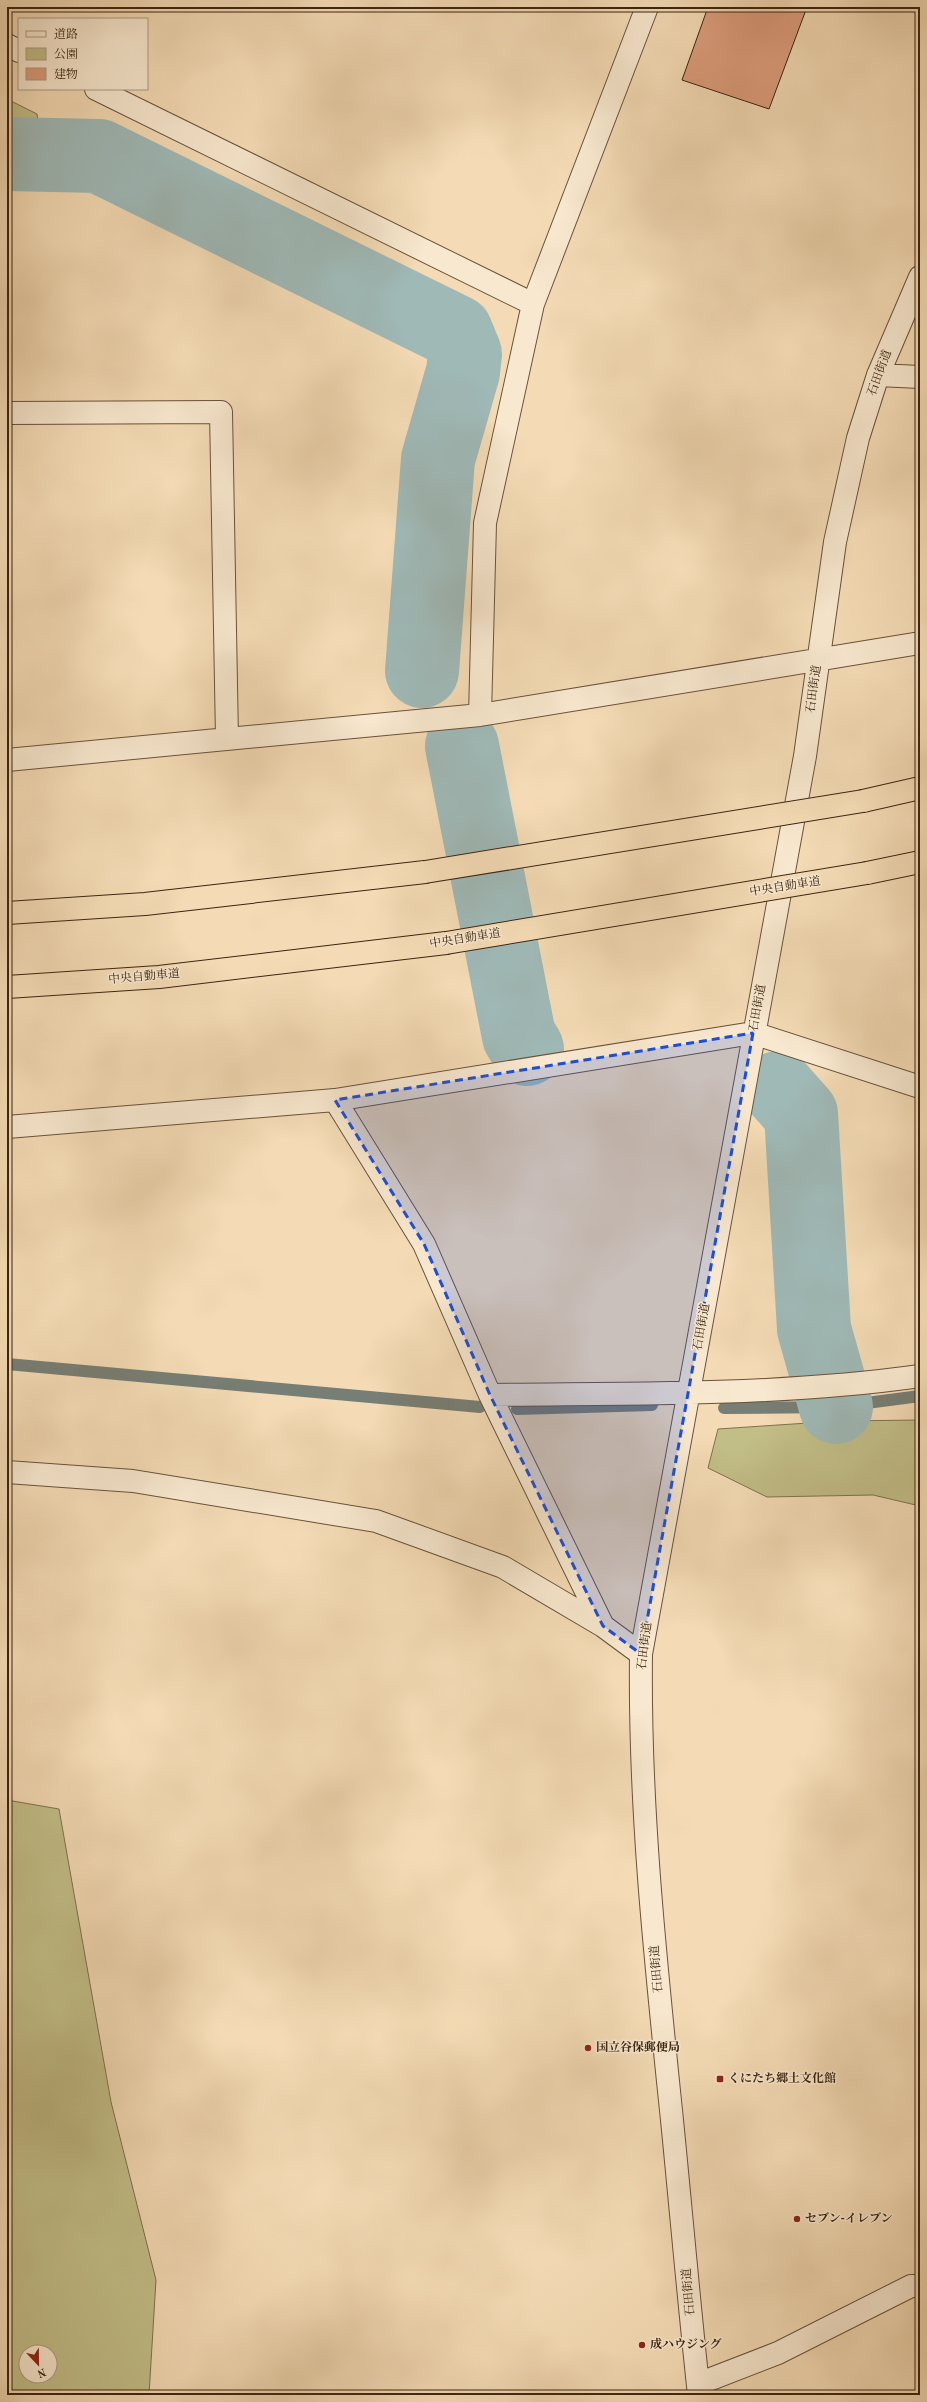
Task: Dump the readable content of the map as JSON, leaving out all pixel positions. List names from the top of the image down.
{
  "streets": {
    "highway": ["中央自動車道"],
    "street": ["石田街道"]
  },
  "places": {
    "other": ["国立谷保郵便局", "セブン-イレブン", "成ハウジング"],
    "transit": ["くにたち郷土文化館"]
  },
  "legend": ["道路", "公園", "建物"],
  "north": "bottom"
}
